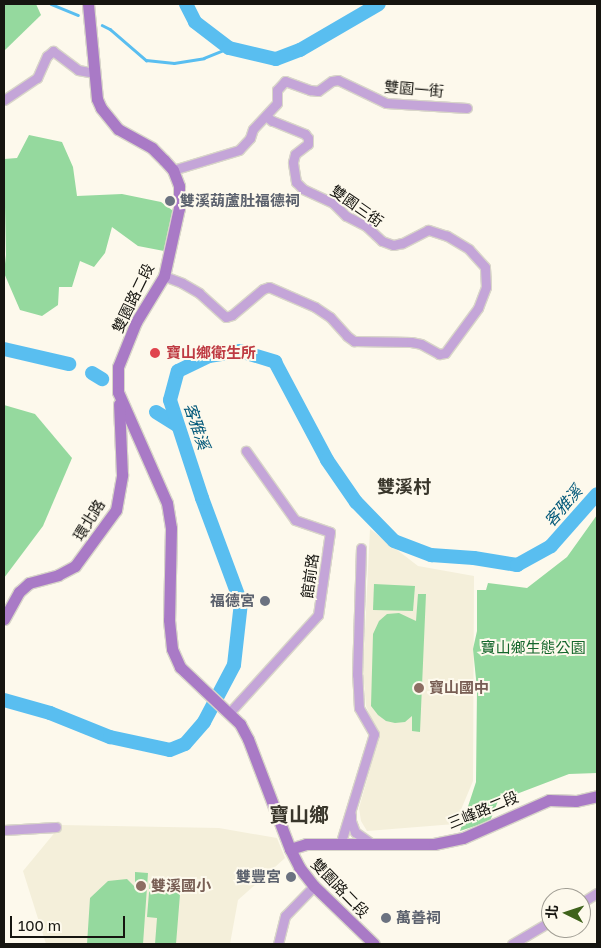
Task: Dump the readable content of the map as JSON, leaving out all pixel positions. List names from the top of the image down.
{
  "streets": {
    "street": [
      "雙園一街",
      "雙園三街",
      "雙園路二段",
      "環北路",
      "館前路",
      "三峰路二段"
    ]
  },
  "crossings": [
    ["雙園一街", "雙園三街"],
    ["雙園一街", "雙園路二段"],
    ["雙園三街", "雙園路二段"],
    ["雙園路二段", "環北路"],
    ["雙園路二段", "館前路"],
    ["雙園路二段", "三峰路二段"]
  ],
  "districts": ["雙溪村", "寶山鄉"],
  "water": ["客雅溪"],
  "parks": ["寶山鄉生態公園"],
  "places": [
    "雙溪葫蘆肚福德祠",
    "寶山鄉衛生所",
    "福德宮",
    "寶山國中",
    "雙豐宮",
    "雙溪國小",
    "萬善祠"
  ],
  "scale_bar": "100 m",
  "north": "left"
}
